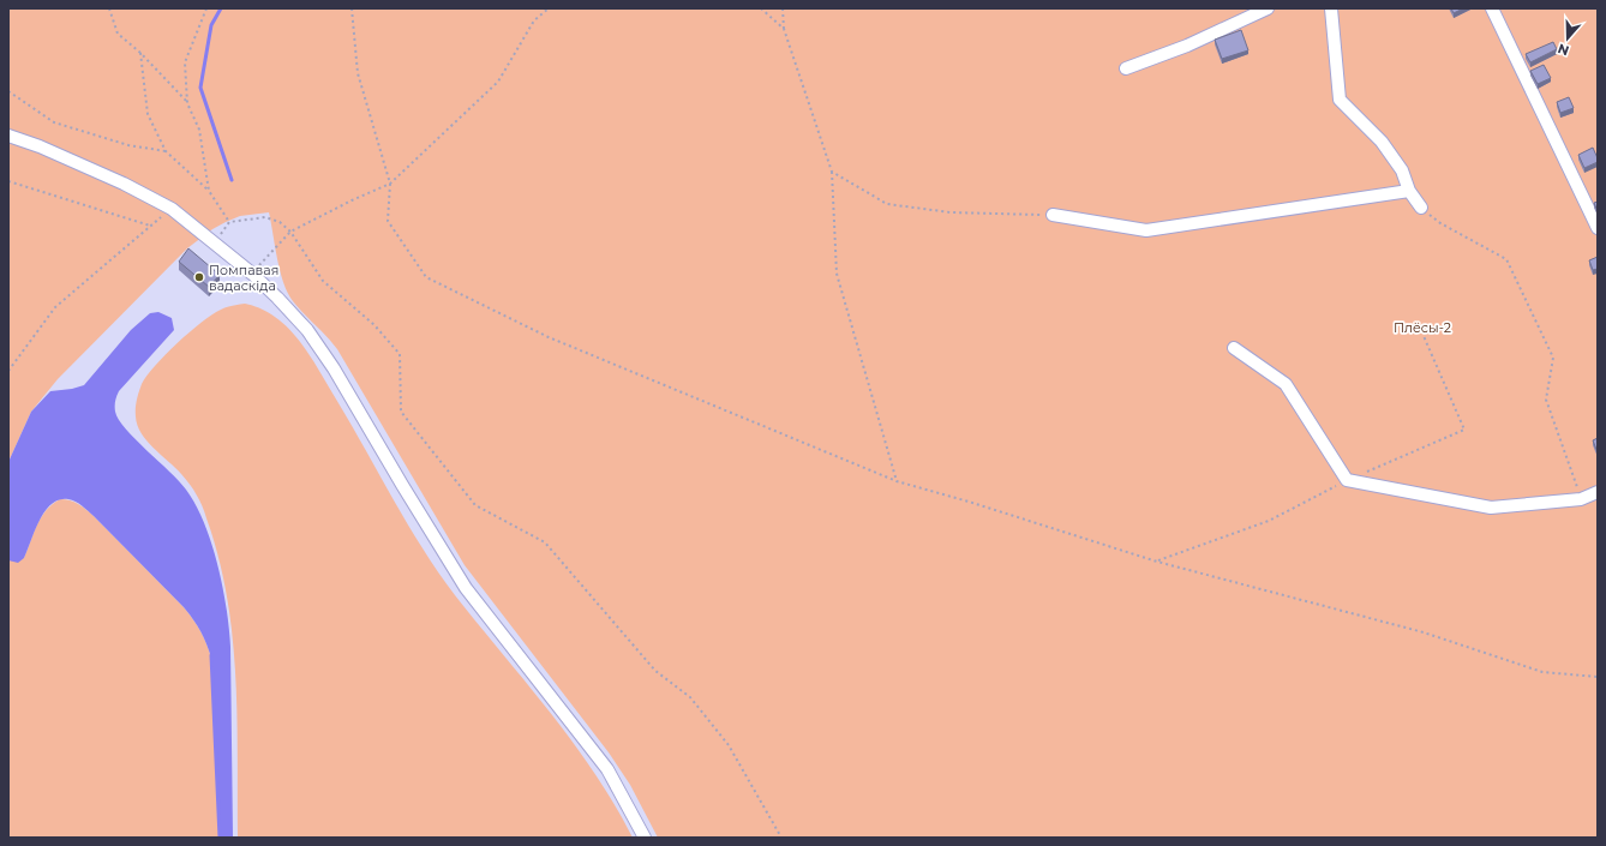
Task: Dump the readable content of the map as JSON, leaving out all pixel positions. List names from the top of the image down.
{
  "parks": ["Плёсы-2"],
  "places": ["Помпавая вадаскіда"],
  "north": "bottom"
}
